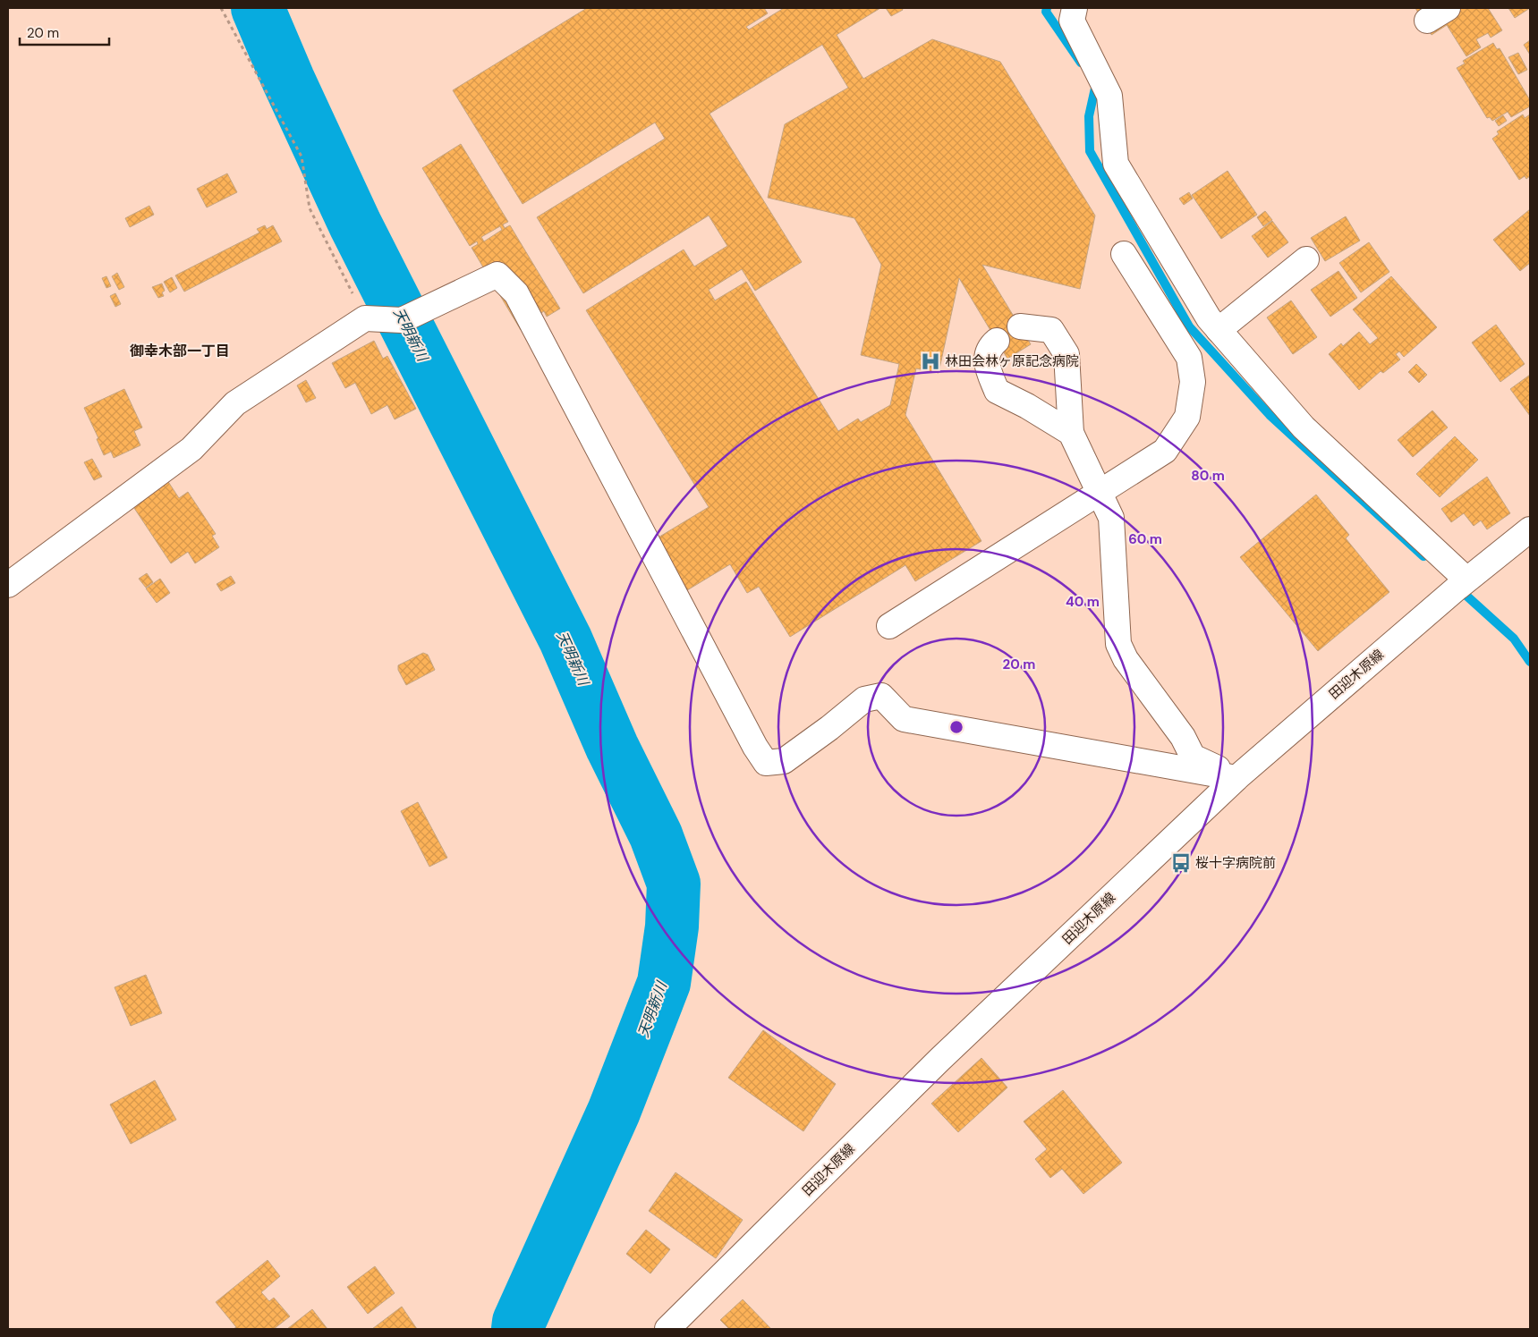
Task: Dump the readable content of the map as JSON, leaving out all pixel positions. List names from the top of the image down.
{
  "streets": {
    "street": ["田迎木原線"]
  },
  "districts": ["御幸木部一丁目"],
  "water": ["天明新川"],
  "places": {
    "hospital": ["林田会林ヶ原記念病院"],
    "bus stop": ["桜十字病院前"]
  },
  "scale_bar": "20 m",
  "rings": [
    "80 m",
    "60 m",
    "40 m",
    "20 m"
  ]
}
